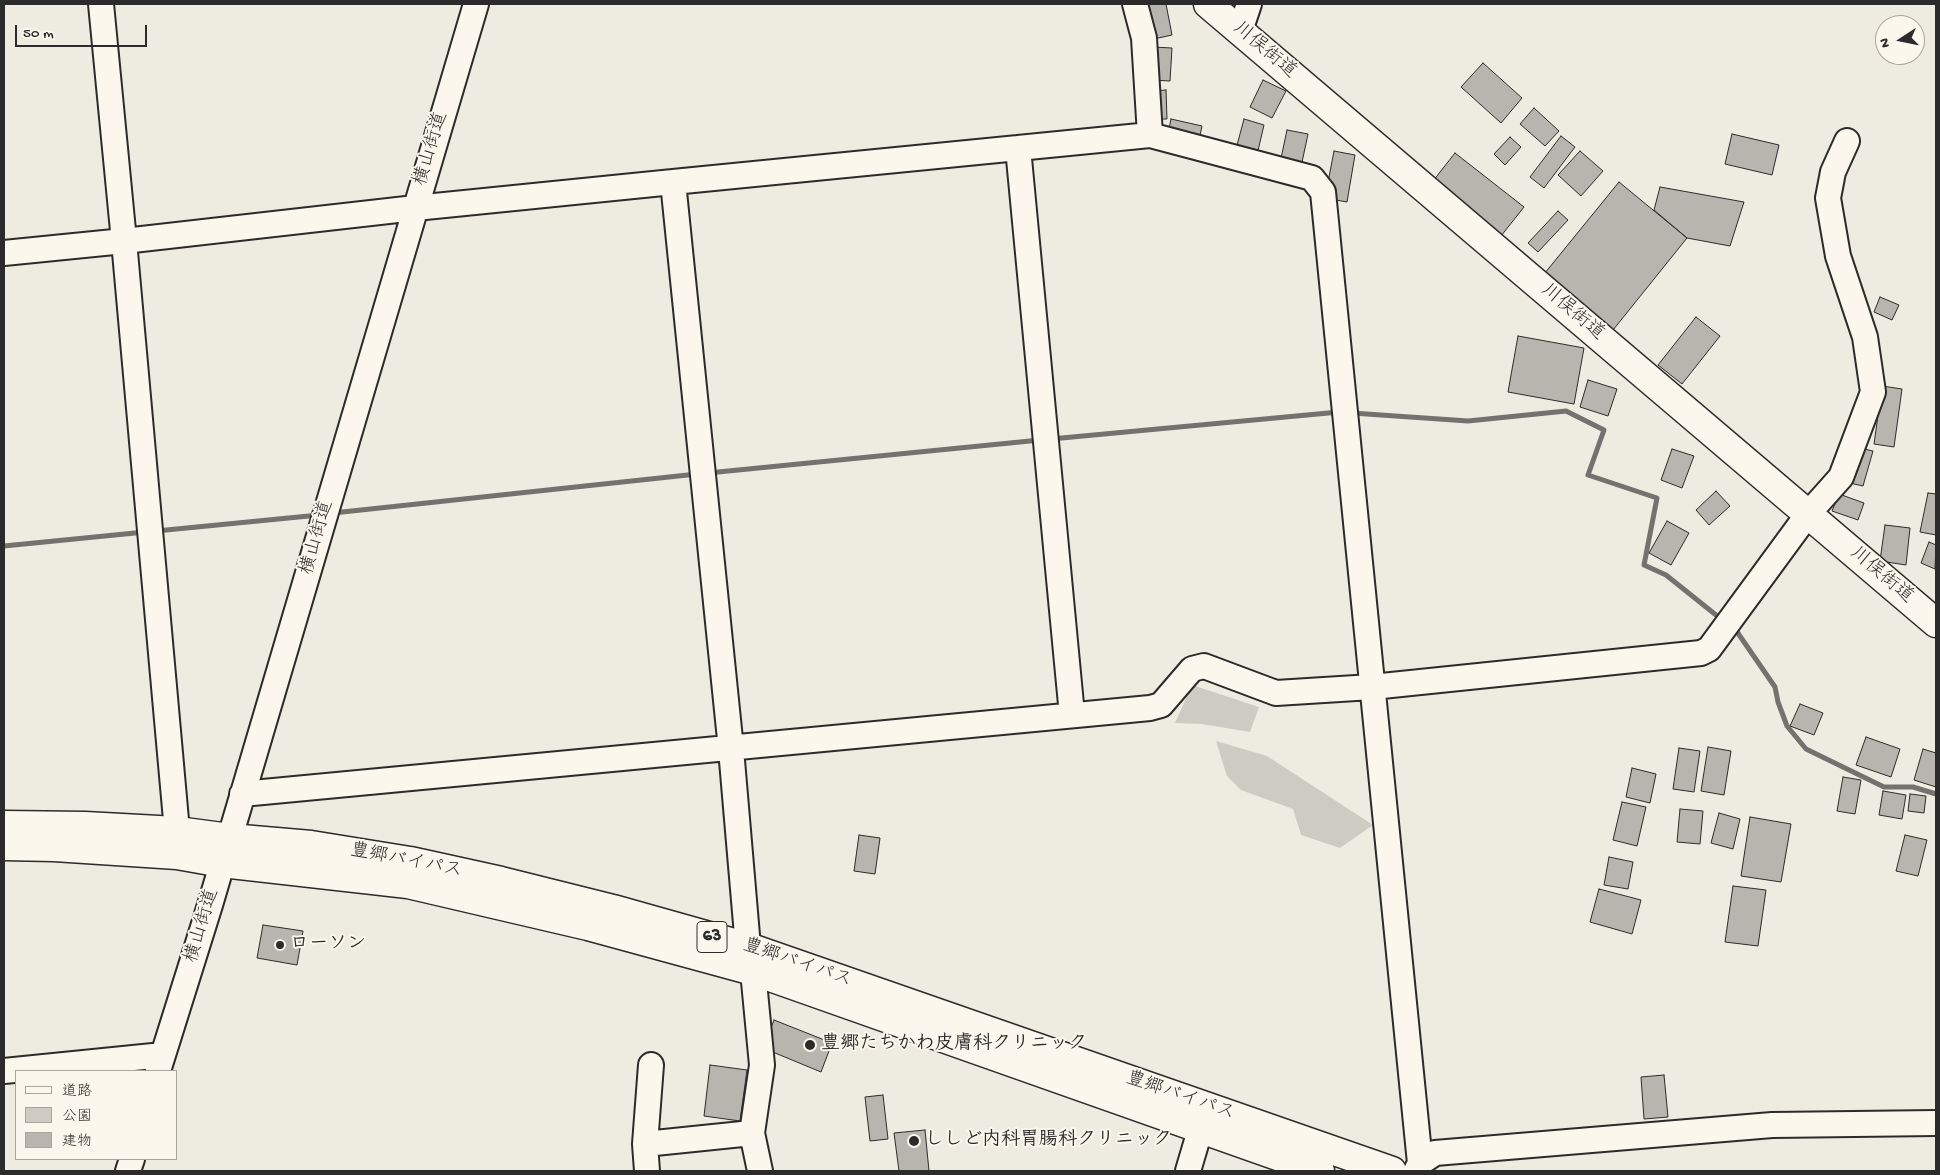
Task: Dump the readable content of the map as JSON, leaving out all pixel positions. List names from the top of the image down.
{
  "streets": {
    "main road": ["川俣街道", "豊郷バイパス", "63"],
    "street": ["横山街道"]
  },
  "crossings": [
    ["横山街道", "豊郷バイパス"]
  ],
  "places": ["ローソン", "豊郷たちかわ皮膚科クリニック", "ししど内科胃腸科クリニック"],
  "legend": ["道路", "公園", "建物"],
  "scale_bar": "50 m",
  "north": "left"
}
